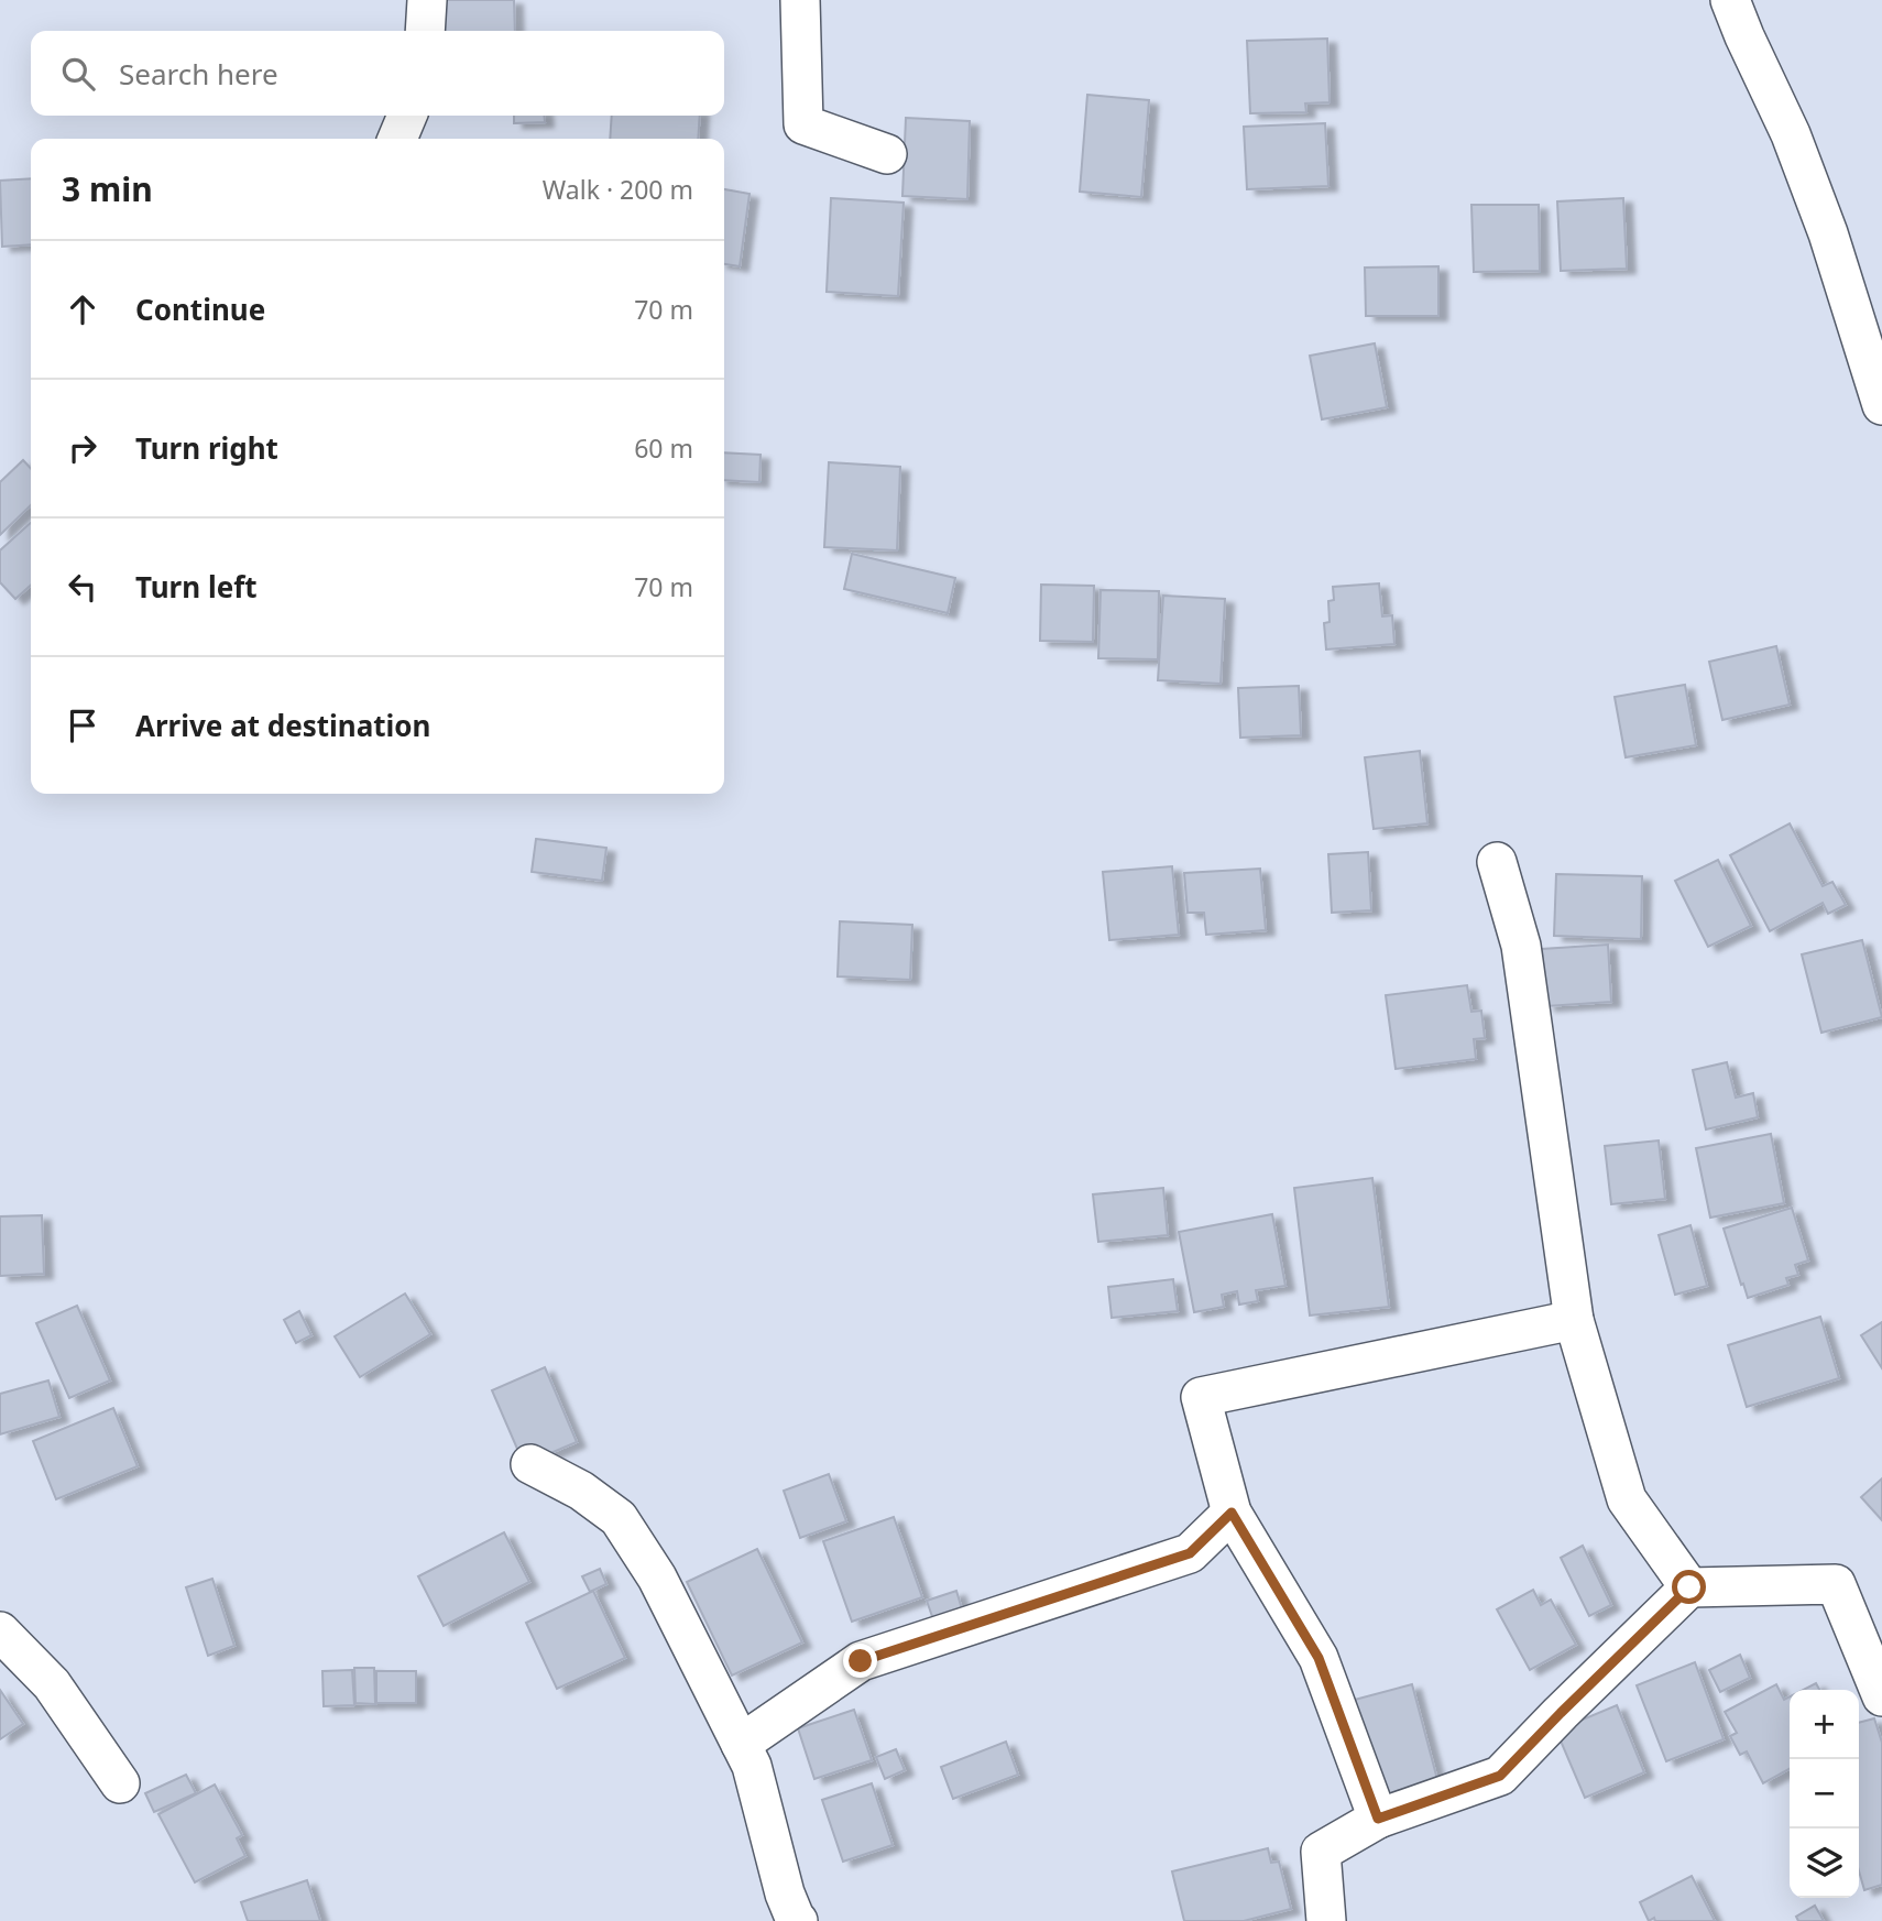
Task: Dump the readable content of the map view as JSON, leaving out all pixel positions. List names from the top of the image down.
{
  "page": {
    "search": "Search here",
    "heading": ["3 min", "Walk · 200 m"],
    "list": [
      ["Continue", "70 m"],
      ["Turn right", "60 m"],
      ["Turn left", "70 m"],
      "Arrive at destination"
    ],
    "map_buttons": ["+", "−"]
  }
}
